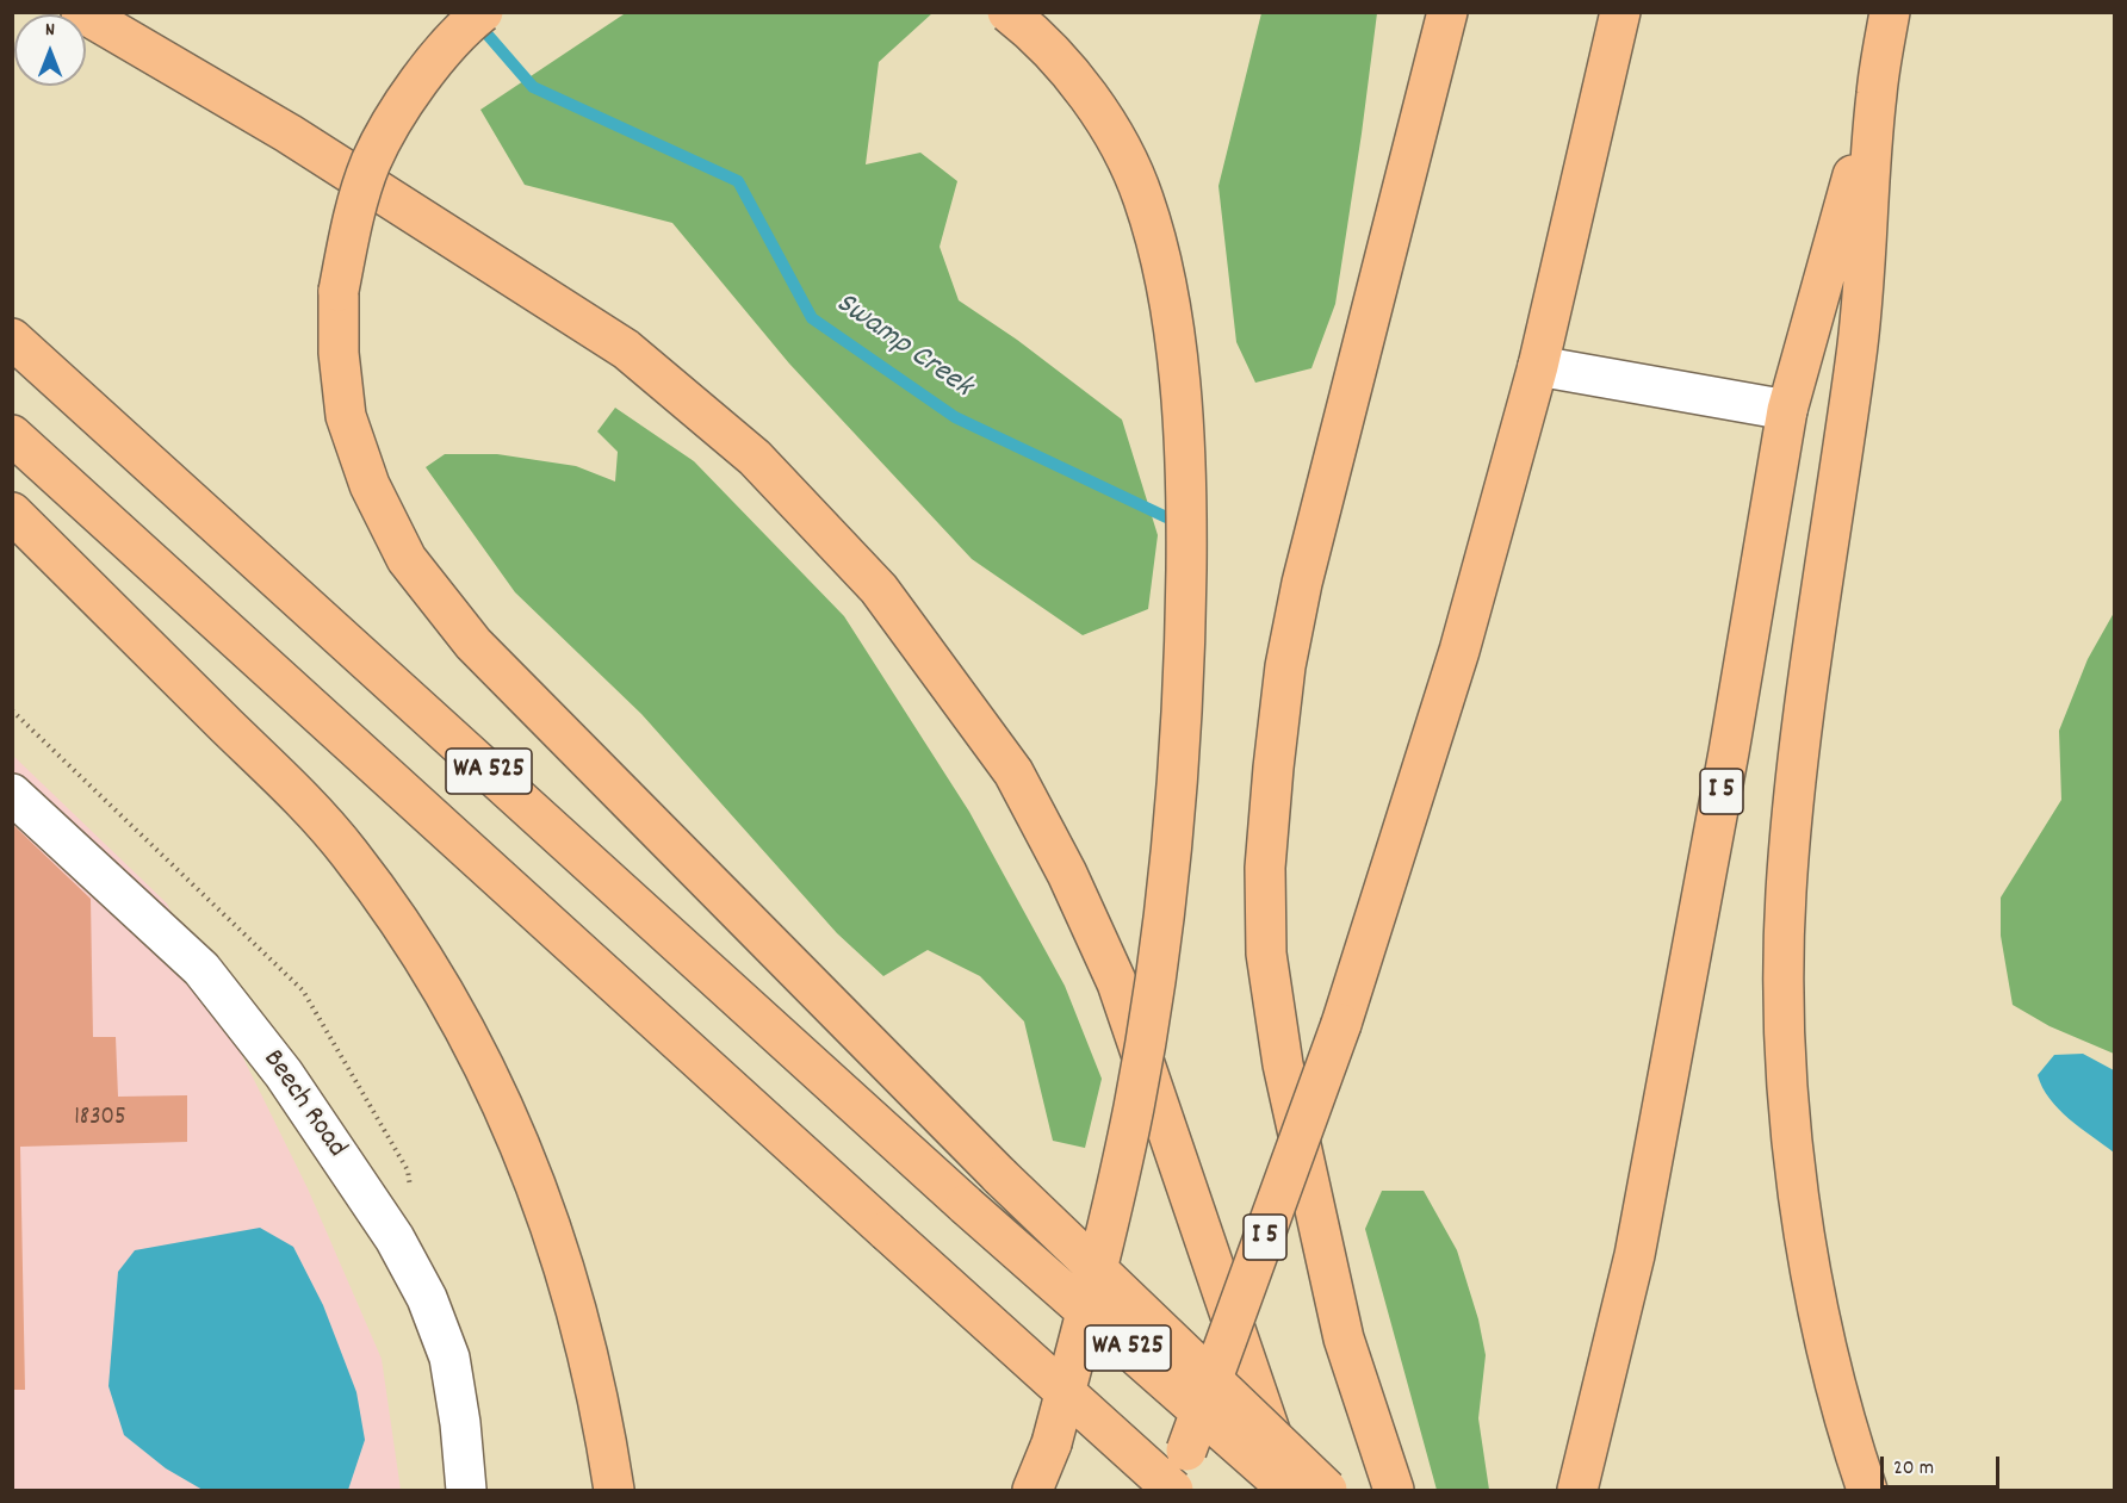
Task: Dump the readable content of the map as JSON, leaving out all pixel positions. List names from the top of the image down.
{
  "streets": {
    "highway": ["WA 525", "I 5"],
    "street": ["Beech Road"]
  },
  "crossings": [
    ["WA 525", "I 5"]
  ],
  "water": ["Swamp Creek"],
  "house_numbers": ["18305"],
  "scale_bar": "20 m",
  "north": "top"
}
